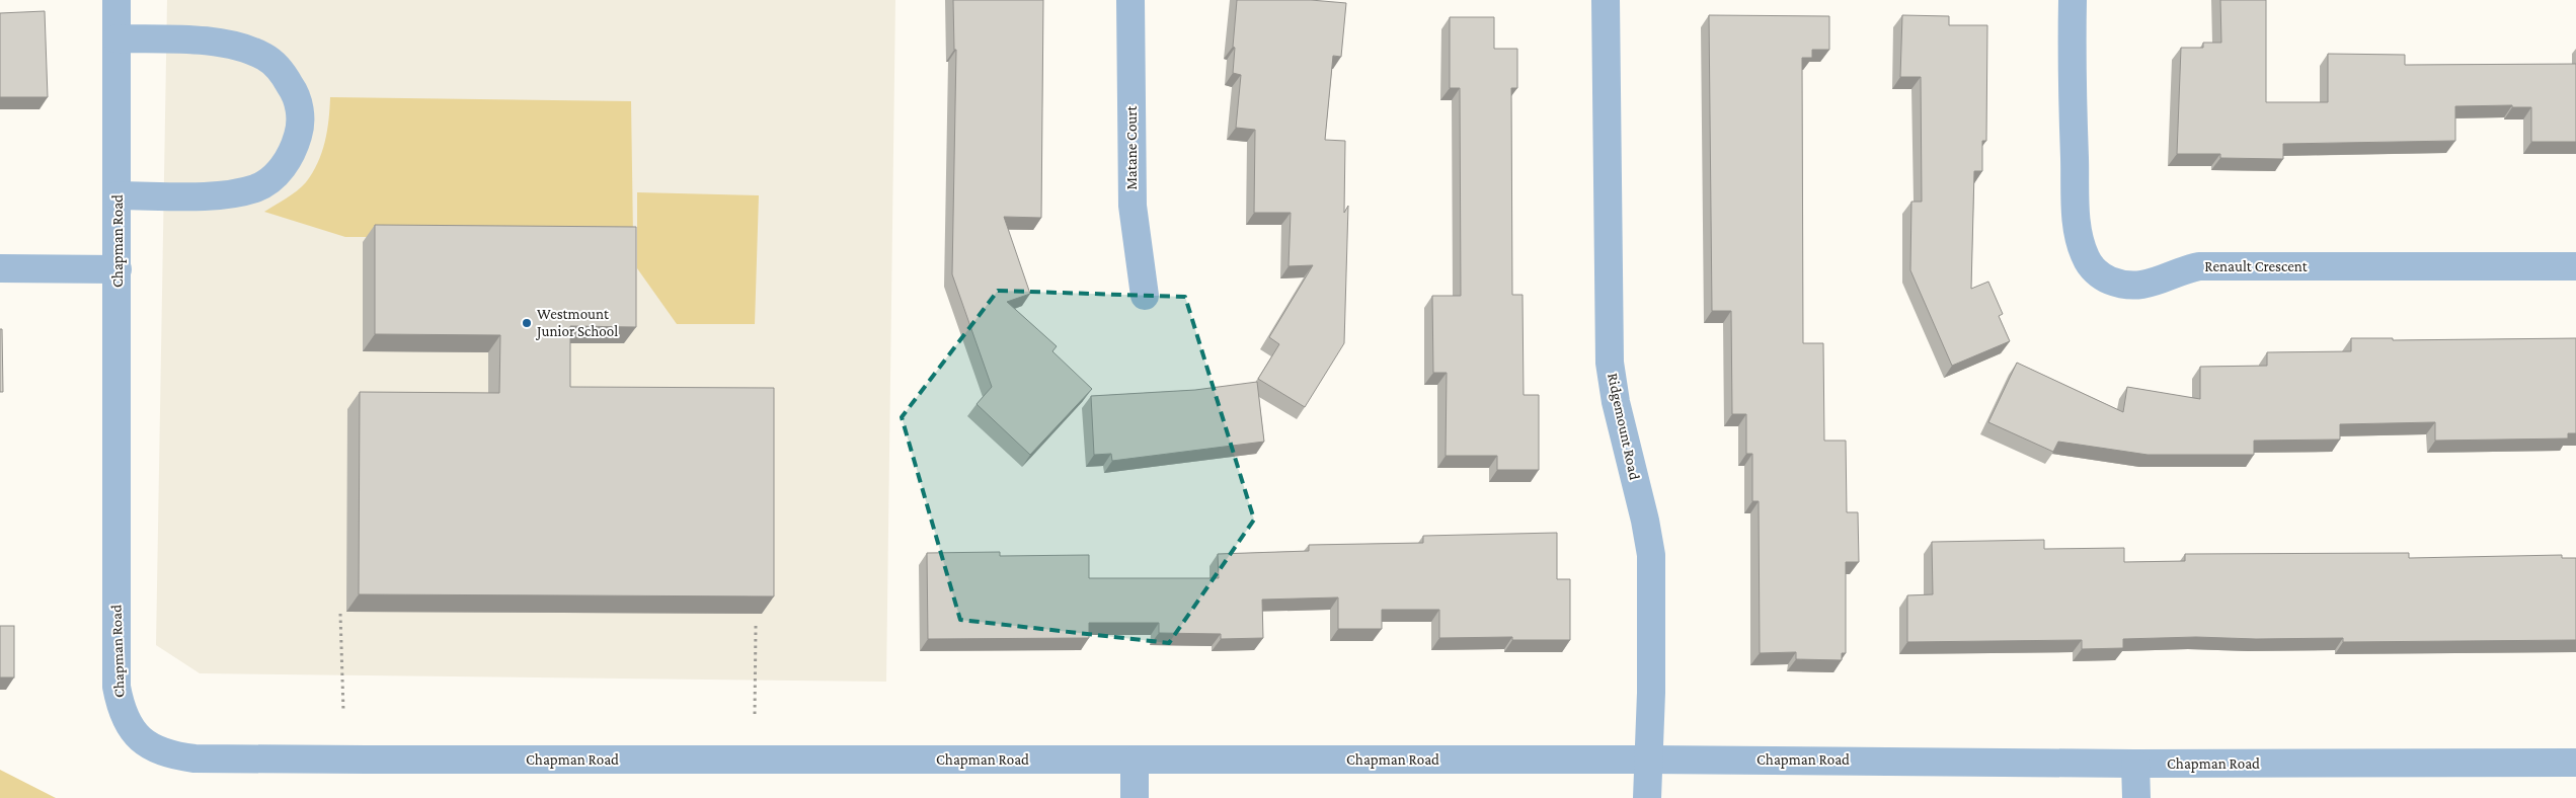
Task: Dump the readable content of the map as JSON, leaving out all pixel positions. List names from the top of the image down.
{
  "streets": {
    "street": [
      "Matane Court",
      "Chapman Road",
      "Renault Crescent",
      "Ridgemount Road"
    ]
  },
  "crossings": [
    ["Chapman Road", "Ridgemount Road"]
  ],
  "places": ["Westmount Junior School"]
}
